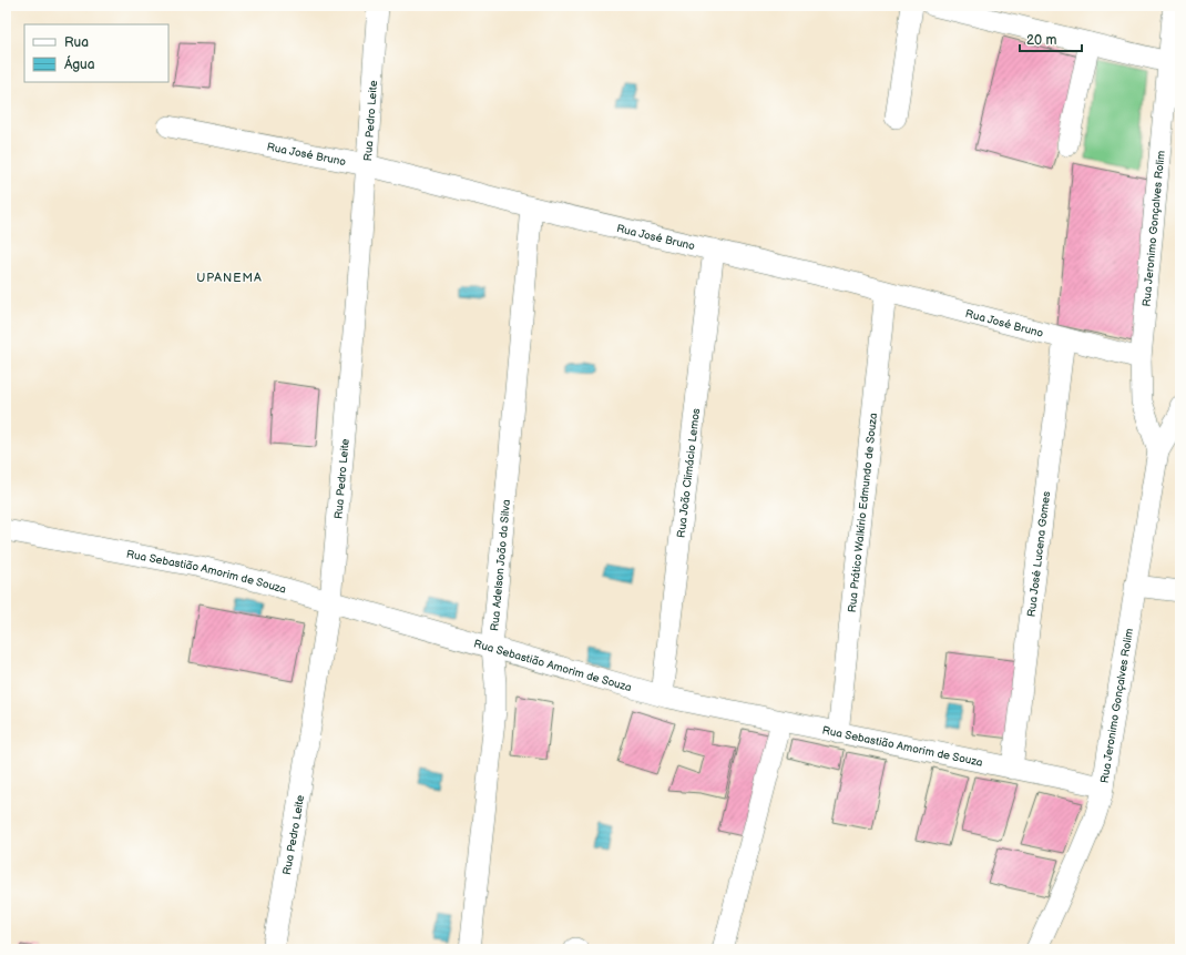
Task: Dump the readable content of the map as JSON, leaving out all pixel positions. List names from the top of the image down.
{
  "streets": {
    "street": [
      "Rua Pedro Leite",
      "Rua José Bruno",
      "Rua Jeronimo Gonçalves Rolim",
      "Rua João Climácio Lemos",
      "Rua Prático Walkírio Edmundo de Souza",
      "Rua José Lucena Gomes",
      "Rua Adelson João da Silva",
      "Rua Sebastião Amorim de Souza"
    ]
  },
  "crossings": [
    ["Rua Pedro Leite", "Rua José Bruno"],
    ["Rua Pedro Leite", "Rua Sebastião Amorim de Souza"],
    ["Rua José Bruno", "Rua Jeronimo Gonçalves Rolim"],
    ["Rua José Bruno", "Rua João Climácio Lemos"],
    ["Rua José Bruno", "Rua Prático Walkírio Edmundo de Souza"],
    ["Rua José Bruno", "Rua José Lucena Gomes"],
    ["Rua José Bruno", "Rua Adelson João da Silva"],
    ["Rua Jeronimo Gonçalves Rolim", "Rua Sebastião Amorim de Souza"],
    ["Rua João Climácio Lemos", "Rua Sebastião Amorim de Souza"],
    ["Rua Prático Walkírio Edmundo de Souza", "Rua Sebastião Amorim de Souza"],
    ["Rua José Lucena Gomes", "Rua Sebastião Amorim de Souza"],
    ["Rua Adelson João da Silva", "Rua Sebastião Amorim de Souza"]
  ],
  "districts": ["UPANEMA"],
  "legend": ["Rua", "Água"],
  "scale_bar": "20 m"
}
